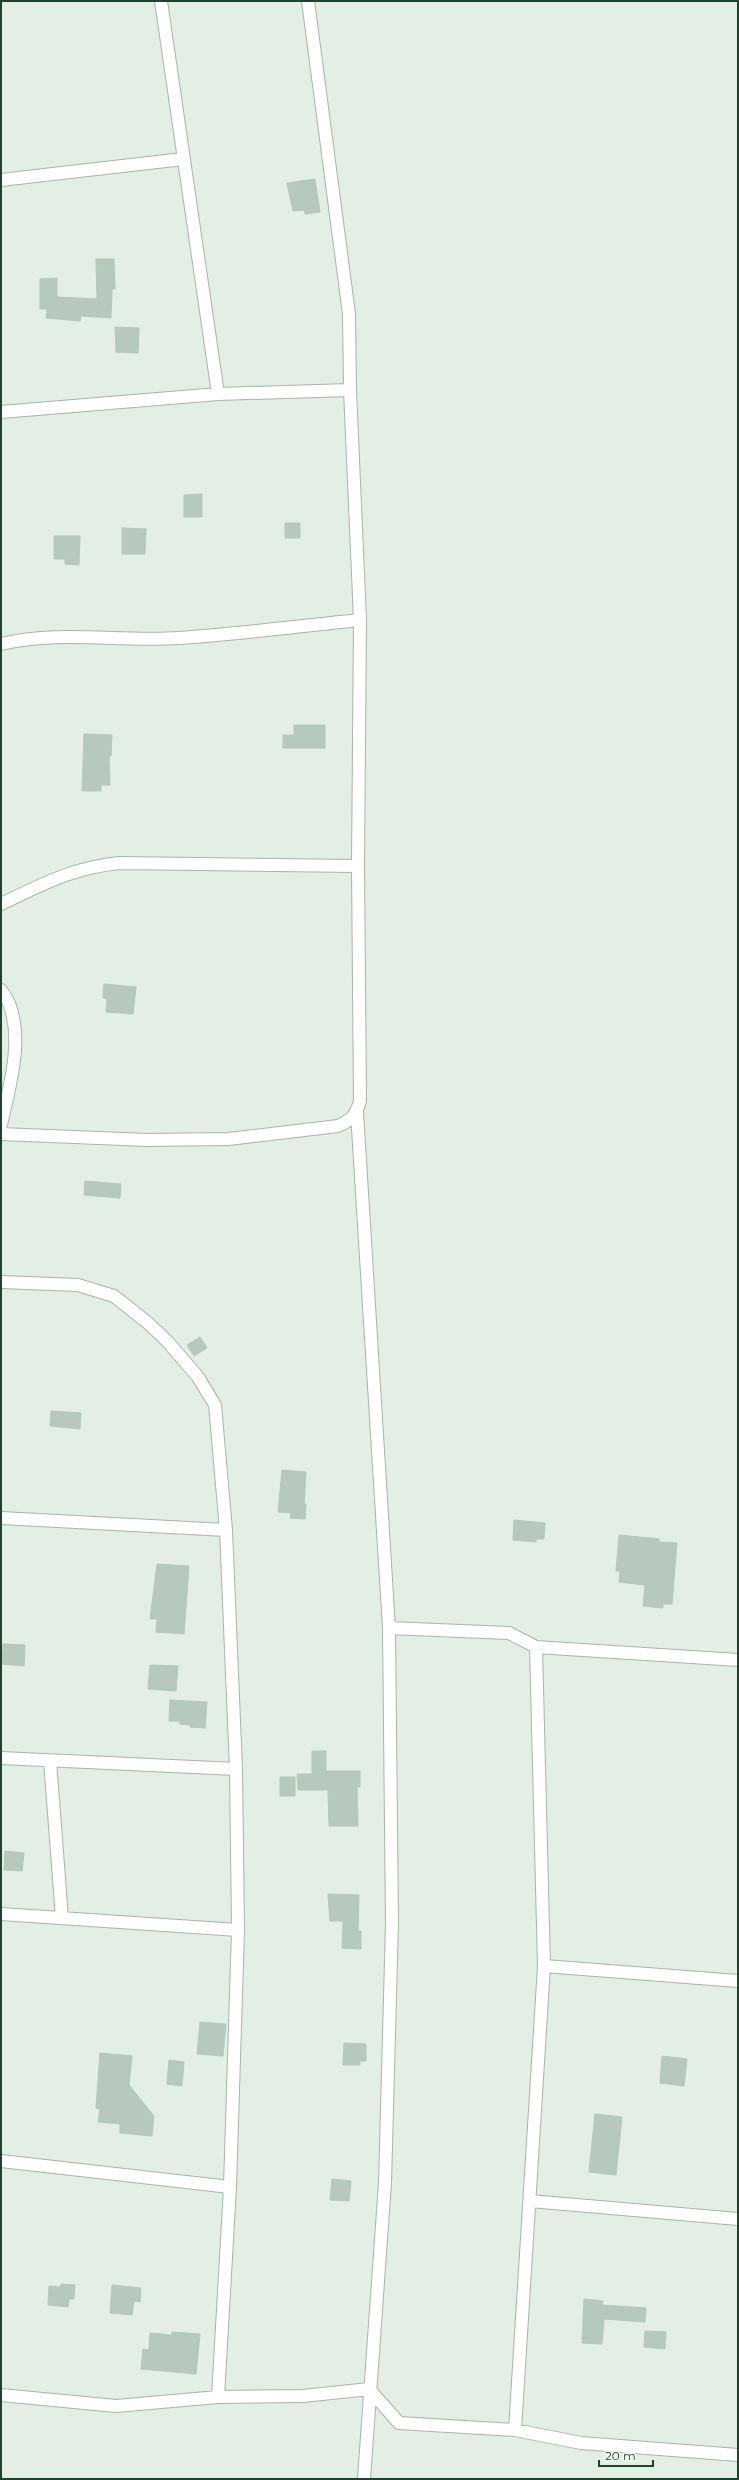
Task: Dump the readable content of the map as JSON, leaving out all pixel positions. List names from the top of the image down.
{
  "scale_bar": "20 m"
}
